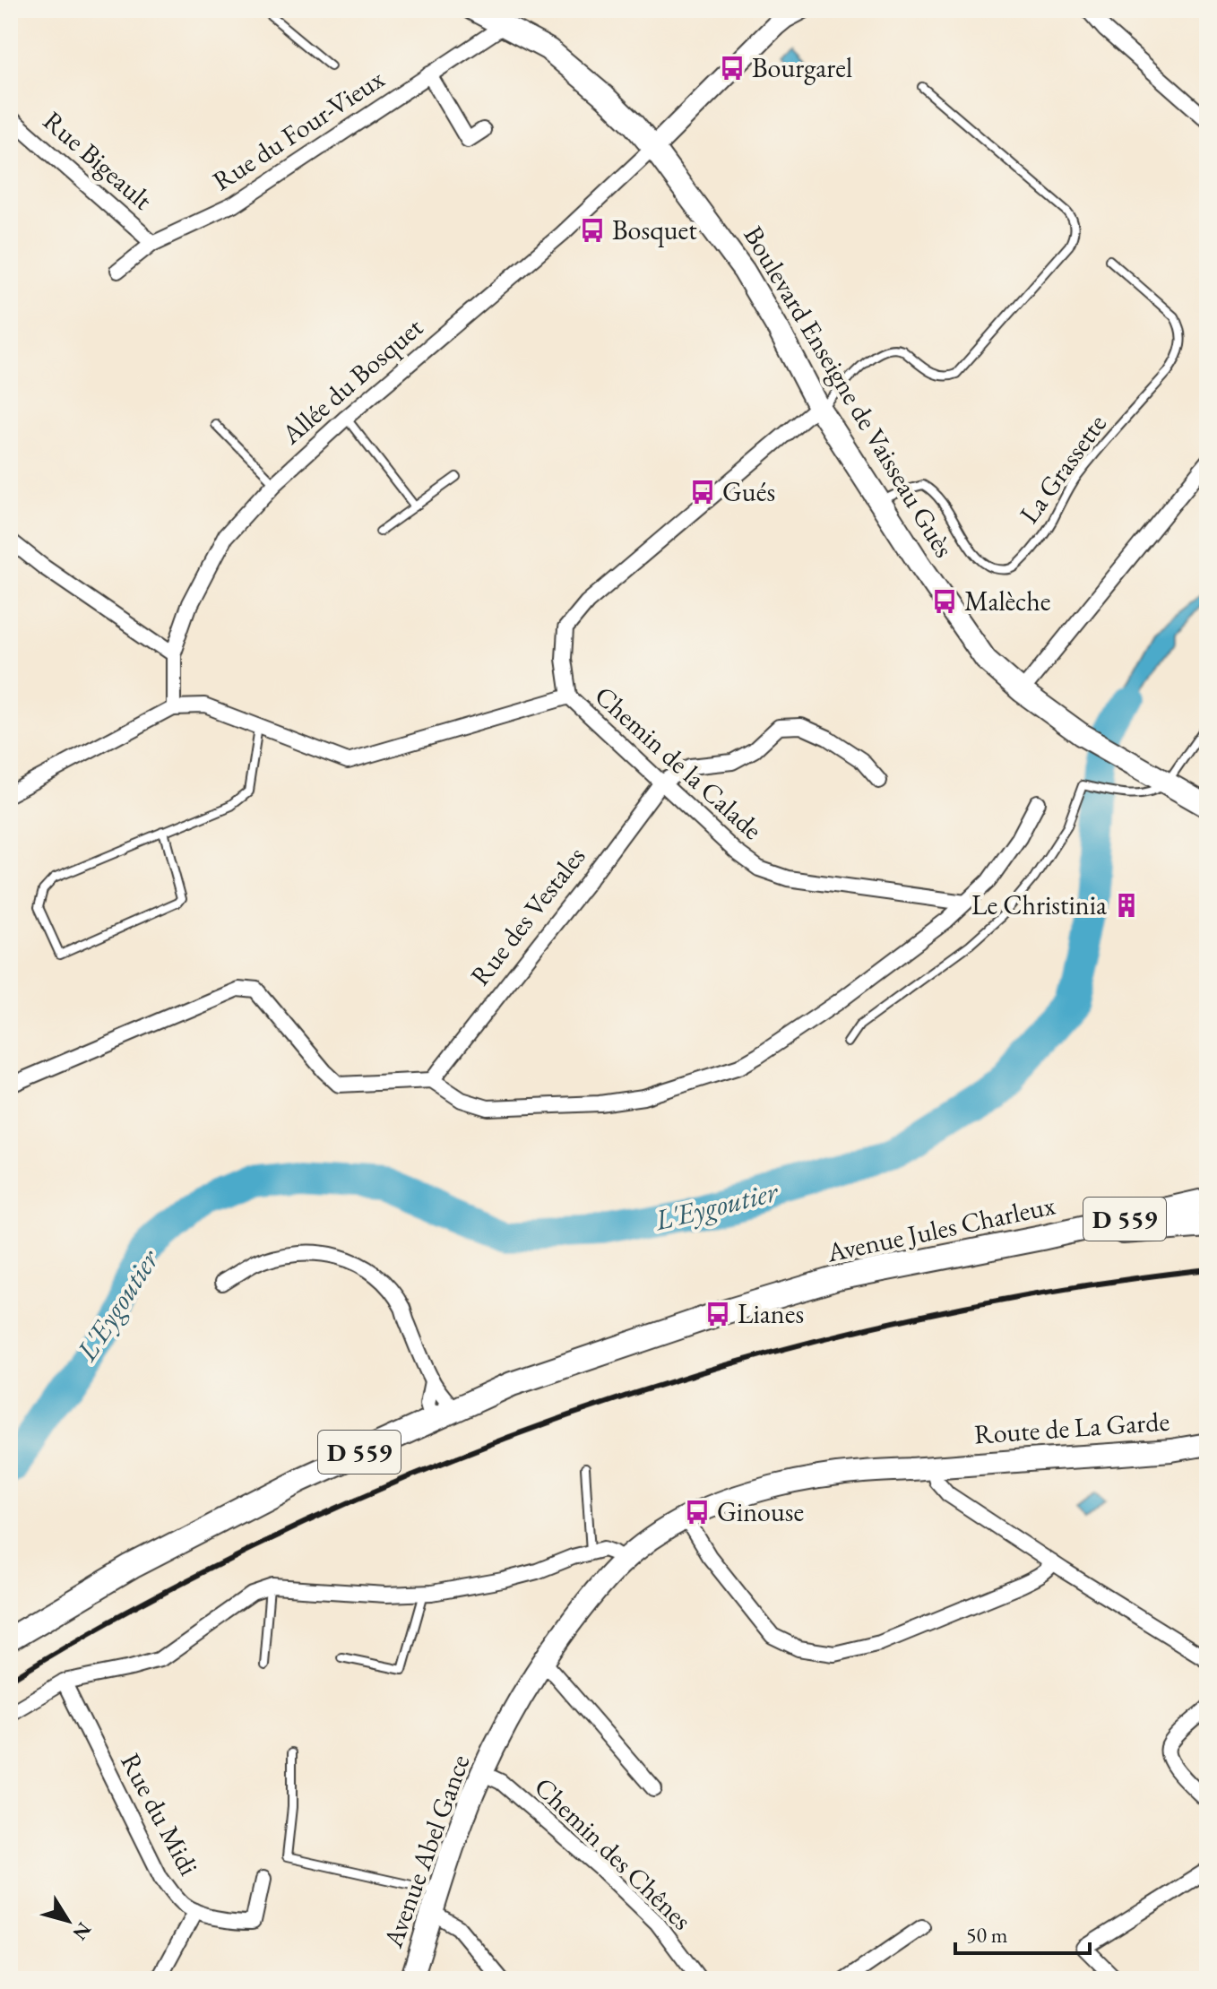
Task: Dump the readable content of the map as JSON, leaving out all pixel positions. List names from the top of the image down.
{
  "streets": {
    "main road": [
      "Boulevard Enseigne de Vaisseau Guès",
      "D 559",
      "Avenue Jules Charleux",
      "Route de La Garde",
      "Avenue Abel Gance"
    ],
    "street": [
      "Rue du Four-Vieux",
      "Rue Bigeault",
      "Allée du Bosquet",
      "Chemin de la Calade",
      "Rue des Vestales",
      "Rue du Midi",
      "Chemin des Chênes"
    ],
    "lane": ["La Grassette"]
  },
  "crossings": [
    ["Rue du Four-Vieux", "Rue Bigeault"],
    ["Rue du Four-Vieux", "Boulevard Enseigne de Vaisseau Guès"],
    ["Allée du Bosquet", "Boulevard Enseigne de Vaisseau Guès"],
    ["Boulevard Enseigne de Vaisseau Guès", "La Grassette"],
    ["Chemin de la Calade", "Rue des Vestales"],
    ["D 559", "Avenue Jules Charleux"],
    ["Route de La Garde", "Avenue Abel Gance"],
    ["Avenue Abel Gance", "Chemin des Chênes"]
  ],
  "water": ["L'Eygoutier"],
  "places": {
    "bus stop": [
      "Bourgarel",
      "Bosquet",
      "Gués",
      "Malèche",
      "Lianes",
      "Ginouse"
    ],
    "building": ["Le Christinia"]
  },
  "scale_bar": "50 m",
  "north": "bottom right"
}
